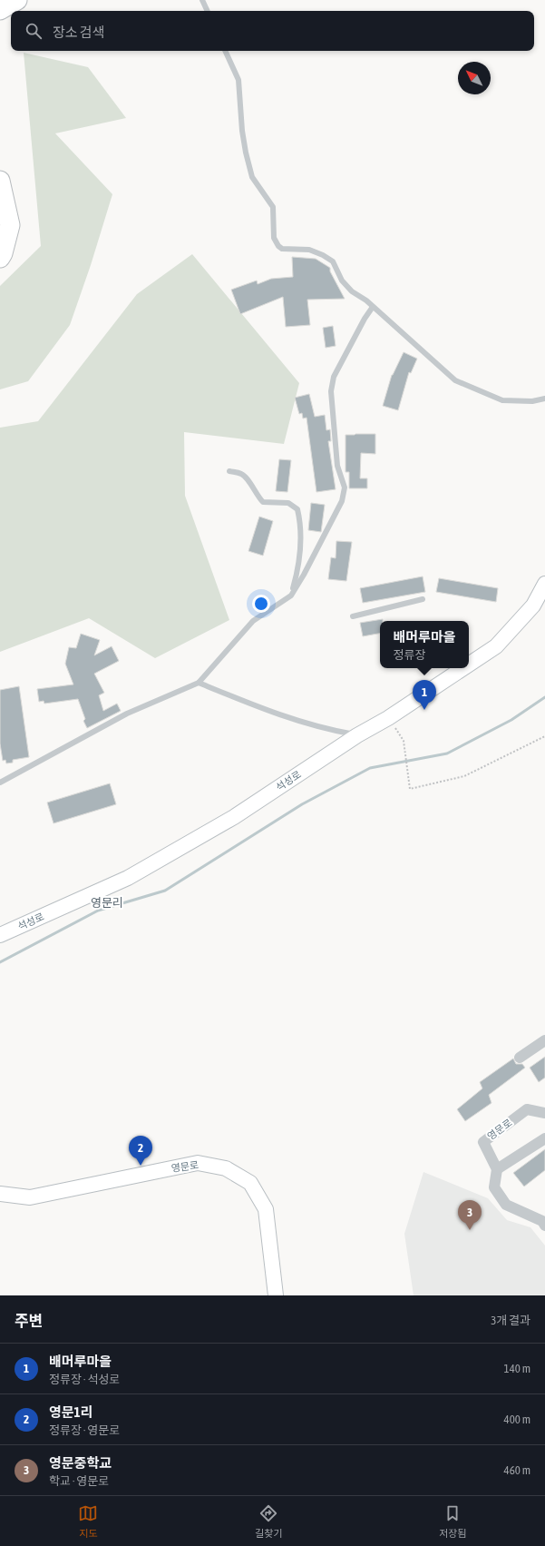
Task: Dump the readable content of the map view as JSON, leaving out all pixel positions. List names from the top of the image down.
{
  "streets": {
    "street": ["석성로", "영문로"]
  },
  "districts": ["영문리"],
  "north": "top left",
  "page": {
    "search": "장소 검색",
    "popup": ["배머루마을", "정류장"],
    "pins": ["1", "2", "3"],
    "heading": ["주변", "3개 결과"],
    "list": [
      {
        "mark": "1",
        "name": "배머루마을",
        "note": "정류장 · 석성로",
        "value": "140 m"
      },
      {
        "mark": "2",
        "name": "영문1리",
        "note": "정류장 · 영문로",
        "value": "400 m"
      },
      {
        "mark": "3",
        "name": "영문중학교",
        "note": "학교 · 영문로",
        "value": "460 m"
      }
    ],
    "nav": ["지도", "길찾기", "저장됨"]
  }
}
